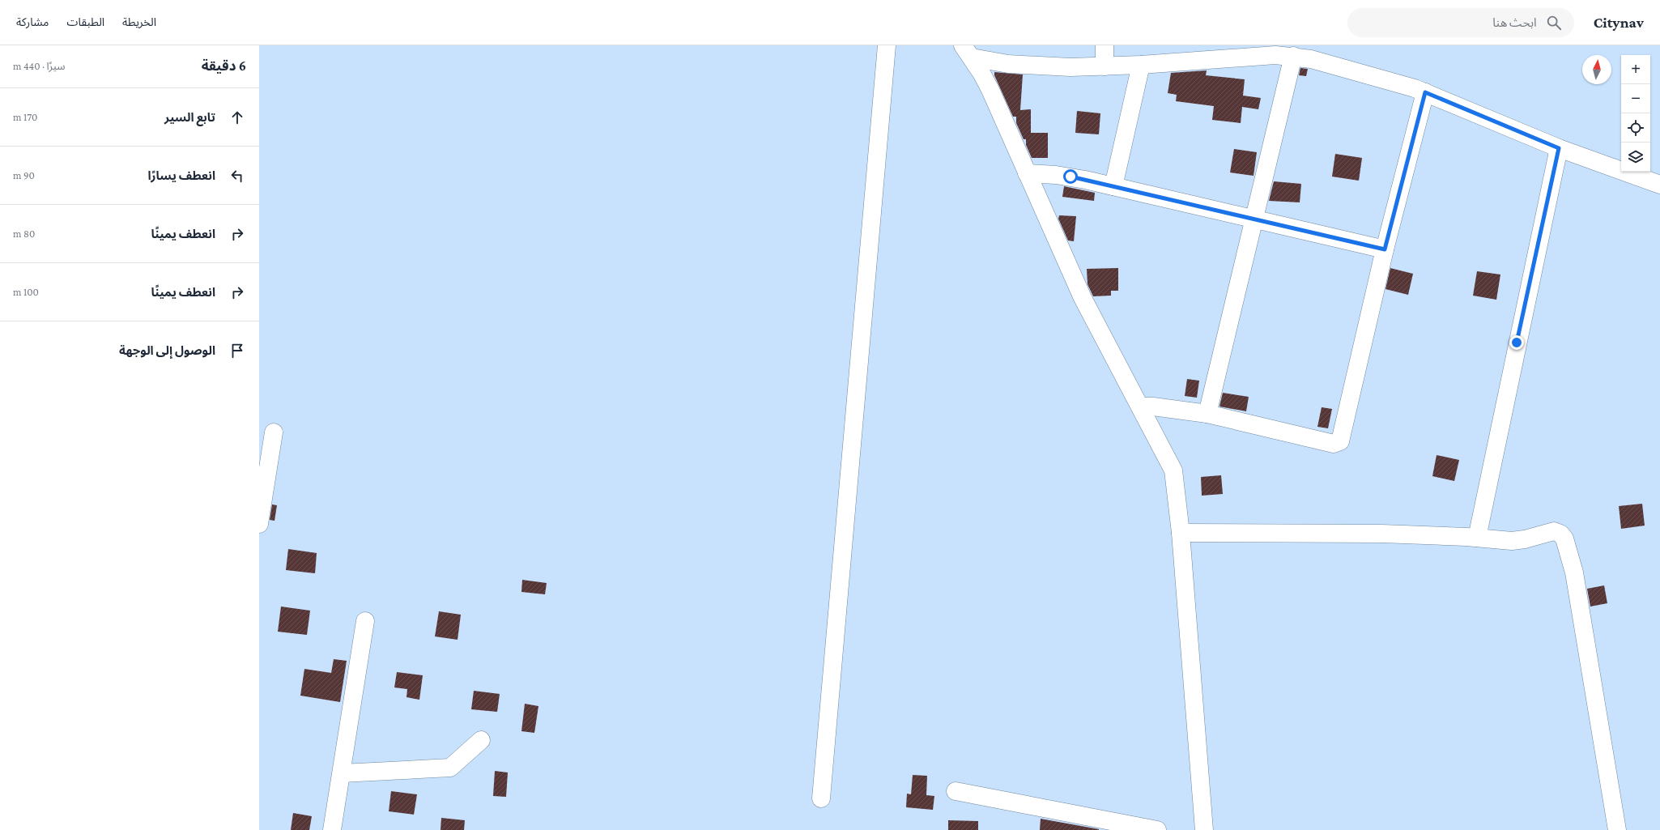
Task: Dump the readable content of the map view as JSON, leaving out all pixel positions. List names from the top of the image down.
{
  "north": "top",
  "page": {
    "header": "Citynav",
    "search": "ابحث هنا",
    "nav": ["الخريطة", "الطبقات", "مشاركة"],
    "heading": ["6 دقيقة", "سيرًا · 440 m"],
    "map_buttons": ["+", "−"],
    "list": [
      ["تابع السير", "170 m"],
      ["انعطف يسارًا", "90 m"],
      ["انعطف يمينًا", "80 m"],
      ["انعطف يمينًا", "100 m"],
      "الوصول إلى الوجهة"
    ]
  }
}
